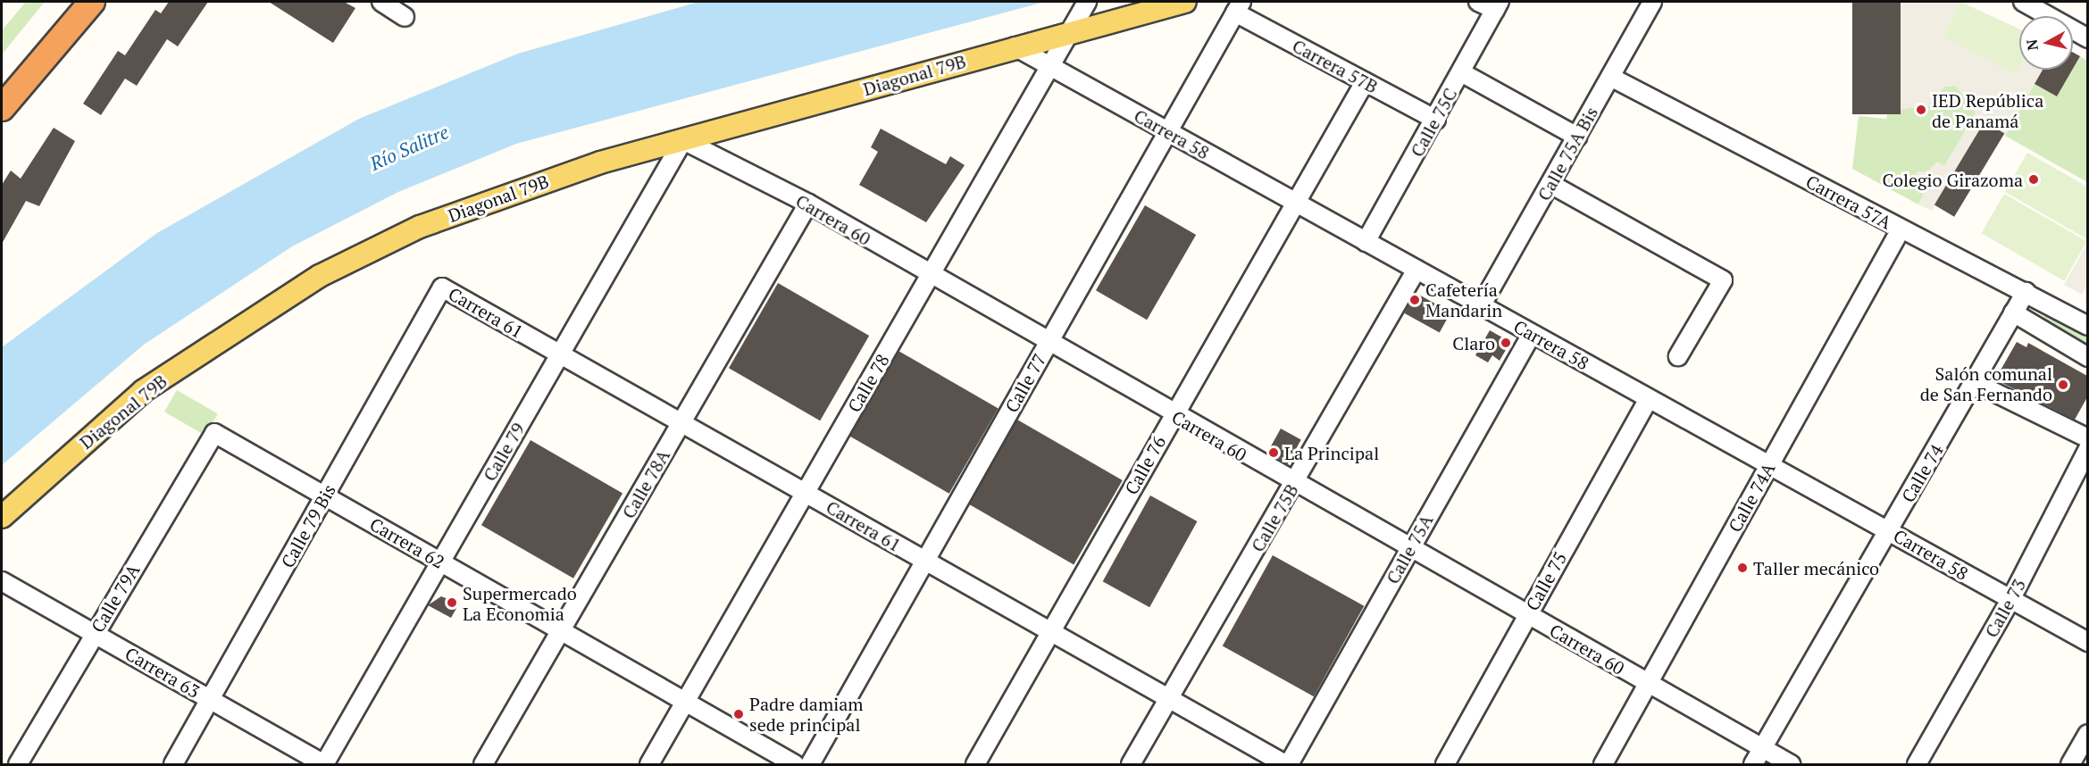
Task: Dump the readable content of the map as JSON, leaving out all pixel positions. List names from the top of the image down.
{
  "streets": {
    "main road": ["Diagonal 79B"],
    "street": [
      "Carrera 57B",
      "Calle 75C",
      "Carrera 58",
      "Calle 75A Bis",
      "Carrera 57A",
      "Carrera 60",
      "Carrera 61",
      "Calle 78",
      "Calle 77",
      "Calle 79",
      "Calle 76",
      "Calle 74",
      "Calle 78A",
      "Calle 74A",
      "Calle 75B",
      "Calle 79 Bis",
      "Carrera 62",
      "Calle 75A",
      "Calle 75",
      "Calle 79A",
      "Calle 73",
      "Carrera 63"
    ]
  },
  "crossings": [
    ["Carrera 57B", "Calle 75C"],
    ["Carrera 57B", "Calle 77"],
    ["Carrera 57B", "Calle 76"],
    ["Diagonal 79B", "Carrera 58"],
    ["Diagonal 79B", "Carrera 60"],
    ["Diagonal 79B", "Calle 78"],
    ["Diagonal 79B", "Calle 79"],
    ["Calle 75C", "Carrera 58"],
    ["Carrera 58", "Calle 75A Bis"],
    ["Carrera 58", "Calle 78"],
    ["Carrera 58", "Calle 77"],
    ["Carrera 58", "Calle 76"],
    ["Carrera 58", "Calle 74"],
    ["Carrera 58", "Calle 74A"],
    ["Carrera 58", "Calle 75B"],
    ["Carrera 58", "Calle 75A"],
    ["Carrera 58", "Calle 75"],
    ["Carrera 58", "Calle 73"],
    ["Calle 75A Bis", "Carrera 57A"],
    ["Carrera 57A", "Calle 74"],
    ["Carrera 57A", "Calle 74A"],
    ["Carrera 60", "Calle 78"],
    ["Carrera 60", "Calle 77"],
    ["Carrera 60", "Calle 79"],
    ["Carrera 60", "Calle 76"],
    ["Carrera 60", "Calle 74"],
    ["Carrera 60", "Calle 78A"],
    ["Carrera 60", "Calle 74A"],
    ["Carrera 60", "Calle 75B"],
    ["Carrera 60", "Calle 75A"],
    ["Carrera 60", "Calle 75"],
    ["Carrera 61", "Calle 78"],
    ["Carrera 61", "Calle 77"],
    ["Carrera 61", "Calle 79"],
    ["Carrera 61", "Calle 76"],
    ["Carrera 61", "Calle 78A"],
    ["Carrera 61", "Calle 75B"],
    ["Carrera 61", "Calle 79 Bis"],
    ["Carrera 61", "Calle 75A"],
    ["Calle 78", "Carrera 62"],
    ["Calle 79", "Carrera 62"],
    ["Calle 79", "Carrera 63"],
    ["Calle 78A", "Carrera 62"],
    ["Calle 79 Bis", "Carrera 62"],
    ["Calle 79 Bis", "Carrera 63"],
    ["Carrera 62", "Calle 79A"],
    ["Calle 79A", "Carrera 63"]
  ],
  "water": ["Río Salitre"],
  "places": [
    "IED República de Panamá",
    "Colegio Girazoma",
    "Cafetería Mandarin",
    "Claro",
    "Salón comunal de San Fernando",
    "La Principal",
    "Taller mecánico",
    "Supermercado La Economia",
    "Padre damiam sede principal"
  ],
  "north": "left"
}
